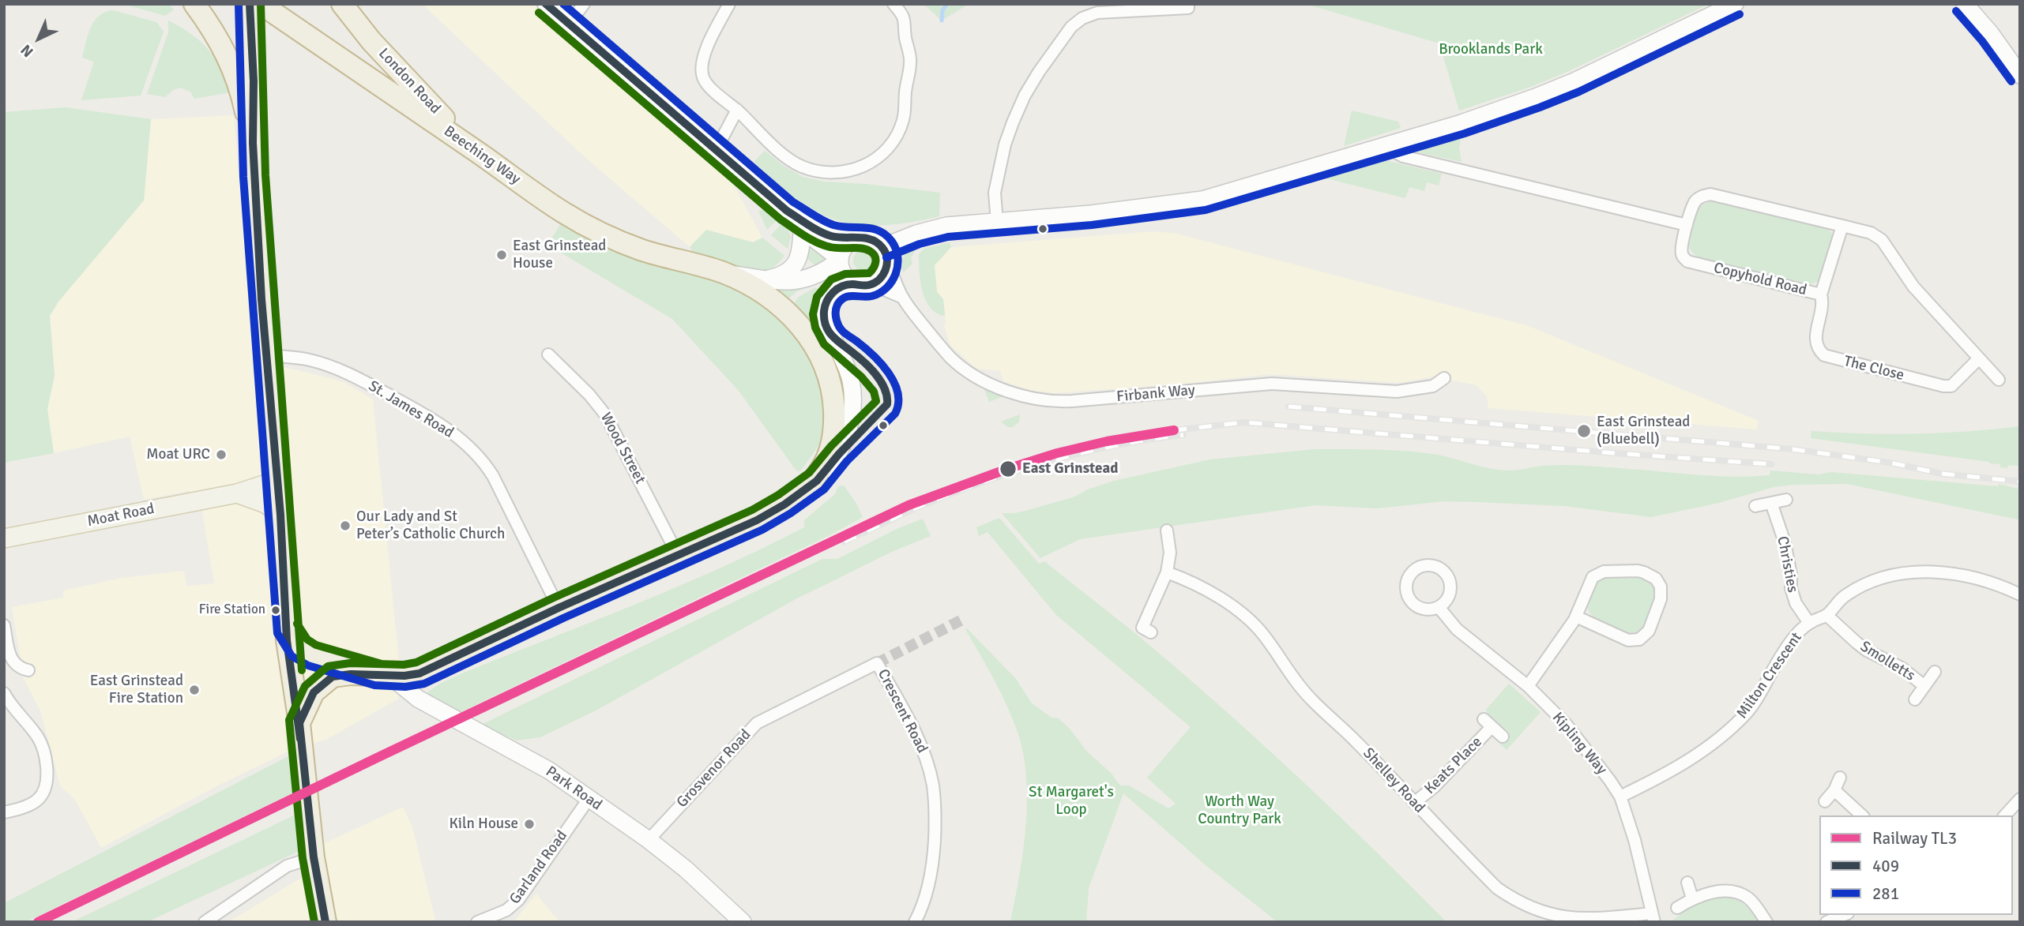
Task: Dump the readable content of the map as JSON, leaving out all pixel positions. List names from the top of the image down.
{
  "streets": {
    "highway": ["London Road", "Beeching Way"],
    "main road": ["Moat Road", "Park Road"],
    "street": [
      "Copyhold Road",
      "The Close",
      "Firbank Way",
      "St. James Road",
      "Wood Street",
      "Christies",
      "Smolletts",
      "Milton Crescent",
      "Crescent Road",
      "Kipling Way",
      "Keats Place",
      "Grosvenor Road",
      "Shelley Road",
      "Garland Road"
    ]
  },
  "crossings": [
    ["London Road", "Beeching Way"],
    ["Beeching Way", "Firbank Way"],
    ["Beeching Way", "St. James Road"],
    ["Beeching Way", "Wood Street"],
    ["Beeching Way", "Park Road"],
    ["Copyhold Road", "The Close"],
    ["Christies", "Milton Crescent"],
    ["Smolletts", "Milton Crescent"],
    ["Milton Crescent", "Kipling Way"],
    ["Crescent Road", "Grosvenor Road"],
    ["Kipling Way", "Shelley Road"],
    ["Keats Place", "Shelley Road"],
    ["Grosvenor Road", "Park Road"],
    ["Park Road", "Garland Road"]
  ],
  "parks": ["Brooklands Park", "St Margaret's Loop", "Worth Way Country Park"],
  "places": [
    "East Grinstead House",
    "East Grinstead (Bluebell)",
    "Moat URC",
    "East Grinstead",
    "Our Lady and St Peter’s Catholic Church",
    "Fire Station",
    "East Grinstead Fire Station",
    "Kiln House"
  ],
  "lines": ["transit line 409", "transit line 281", "rail line TL3"],
  "legend": ["Railway TL3", "409", "281"],
  "north": "bottom left"
}
